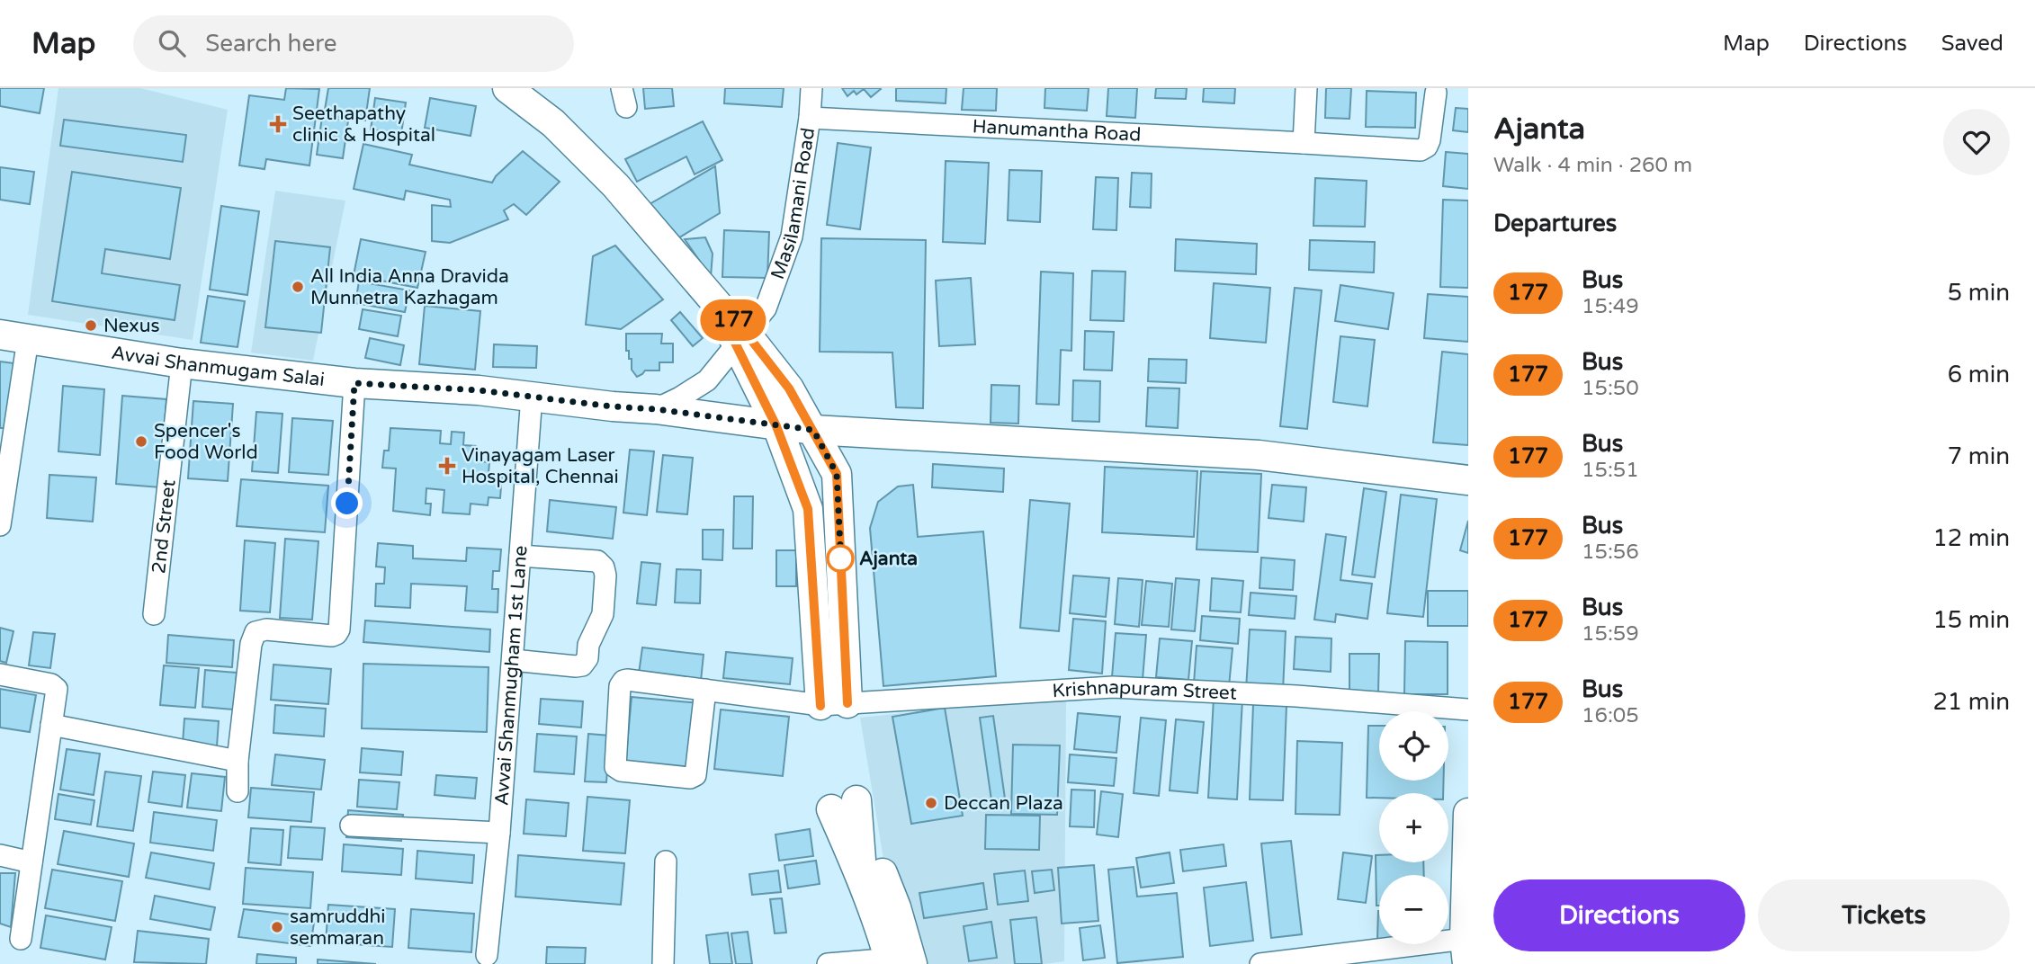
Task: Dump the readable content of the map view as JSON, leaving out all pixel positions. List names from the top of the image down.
{
  "streets": {
    "main road": ["Avvai Shanmugam Salai"],
    "street": [
      "Hanumantha Road",
      "Masilamani Road",
      "2nd Street",
      "Avvai Shanmugham 1st Lane",
      "Krishnapuram Street"
    ]
  },
  "crossings": [
    ["Hanumantha Road", "Masilamani Road"],
    ["Masilamani Road", "Avvai Shanmugam Salai"],
    ["Avvai Shanmugam Salai", "2nd Street"],
    ["Avvai Shanmugam Salai", "Avvai Shanmugham 1st Lane"]
  ],
  "places": {
    "health": ["Seethapathy clinic & Hospital", "Vinayagam Laser Hospital, Chennai"],
    "other": [
      "All India Anna Dravida Munnetra Kazhagam",
      "Nexus",
      "Spencer's Food World",
      "Ajanta",
      "Deccan Plaza",
      "samruddhi semmaran"
    ]
  },
  "lines": ["bus line 177"],
  "page": {
    "header": "Map",
    "search": "Search here",
    "nav": ["Map", "Directions", "Saved"],
    "on_map": "177",
    "heading": [
      ["Ajanta", "Walk · 4 min · 260 m"],
      "Departures"
    ],
    "list": [
      {
        "mark": "177",
        "name": "Bus",
        "note": "15:49",
        "value": "5 min"
      },
      {
        "mark": "177",
        "name": "Bus",
        "note": "15:50",
        "value": "6 min"
      },
      {
        "mark": "177",
        "name": "Bus",
        "note": "15:51",
        "value": "7 min"
      },
      {
        "mark": "177",
        "name": "Bus",
        "note": "15:56",
        "value": "12 min"
      },
      {
        "mark": "177",
        "name": "Bus",
        "note": "15:59",
        "value": "15 min"
      },
      {
        "mark": "177",
        "name": "Bus",
        "note": "16:05",
        "value": "21 min"
      }
    ],
    "map_buttons": ["+", "−"],
    "buttons": ["Directions", "Tickets"]
  }
}
